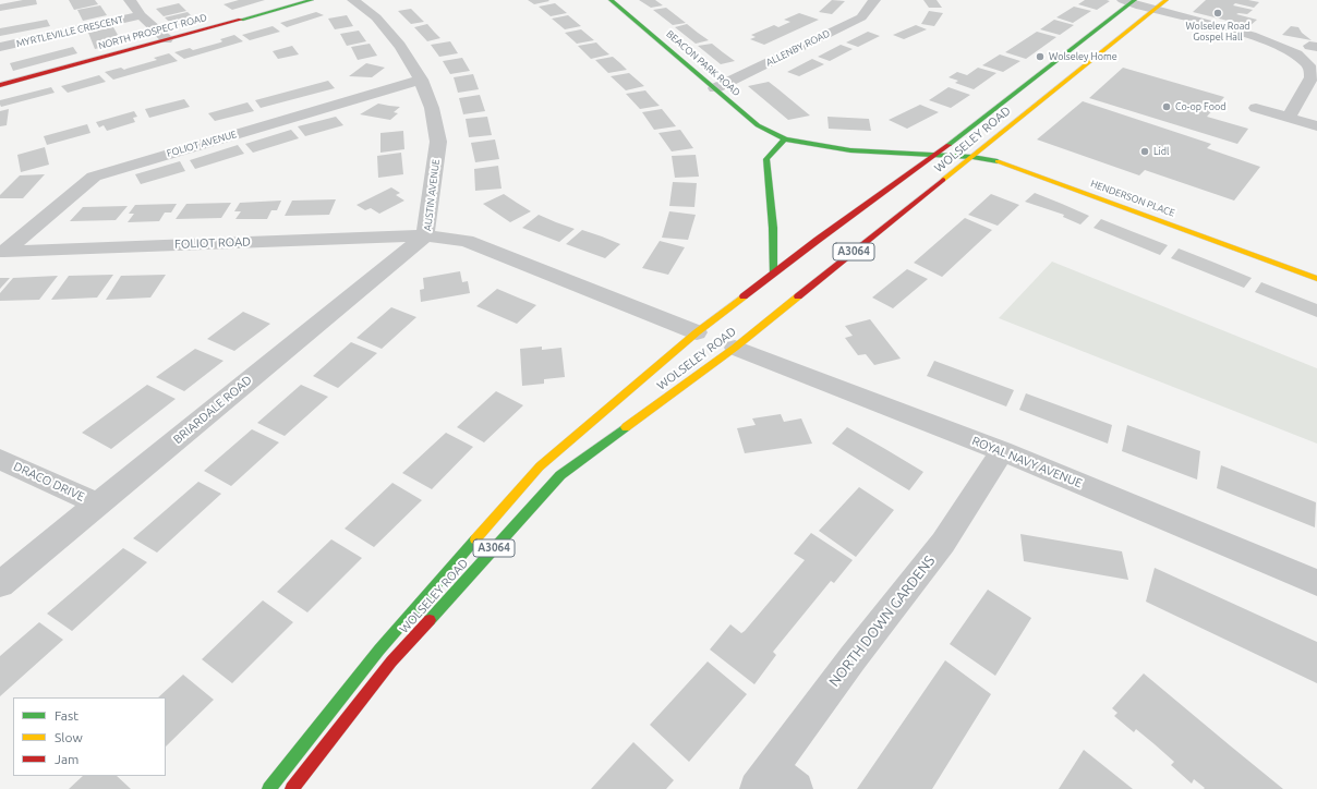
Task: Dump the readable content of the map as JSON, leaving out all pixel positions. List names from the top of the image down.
{
  "streets": {
    "main road": [
      "NORTH PROSPECT ROAD",
      "BEACON PARK ROAD",
      "WOLSELEY ROAD",
      "HENDERSON PLACE",
      "A3064"
    ],
    "street": [
      "MYRTLEVILLE CRESCENT",
      "ALLENBY ROAD",
      "FOLIOT AVENUE",
      "AUSTIN AVENUE",
      "FOLIOT ROAD",
      "BRIARDALE ROAD",
      "ROYAL NAVY AVENUE",
      "DRACO DRIVE",
      "NORTH DOWN GARDENS"
    ]
  },
  "crossings": [
    ["ALLENBY ROAD", "BEACON PARK ROAD"],
    ["BEACON PARK ROAD", "WOLSELEY ROAD"],
    ["BEACON PARK ROAD", "HENDERSON PLACE"],
    ["WOLSELEY ROAD", "AUSTIN AVENUE"],
    ["WOLSELEY ROAD", "HENDERSON PLACE"],
    ["WOLSELEY ROAD", "ROYAL NAVY AVENUE"],
    ["FOLIOT AVENUE", "AUSTIN AVENUE"],
    ["FOLIOT AVENUE", "FOLIOT ROAD"],
    ["AUSTIN AVENUE", "FOLIOT ROAD"],
    ["AUSTIN AVENUE", "BRIARDALE ROAD"],
    ["FOLIOT ROAD", "BRIARDALE ROAD"],
    ["BRIARDALE ROAD", "DRACO DRIVE"],
    ["ROYAL NAVY AVENUE", "NORTH DOWN GARDENS"]
  ],
  "places": [
    "Wolseley Road Gospel Hall",
    "Wolseley Home",
    "Co-op Food",
    "Lidl"
  ],
  "legend": ["Fast", "Slow", "Jam"]
}
